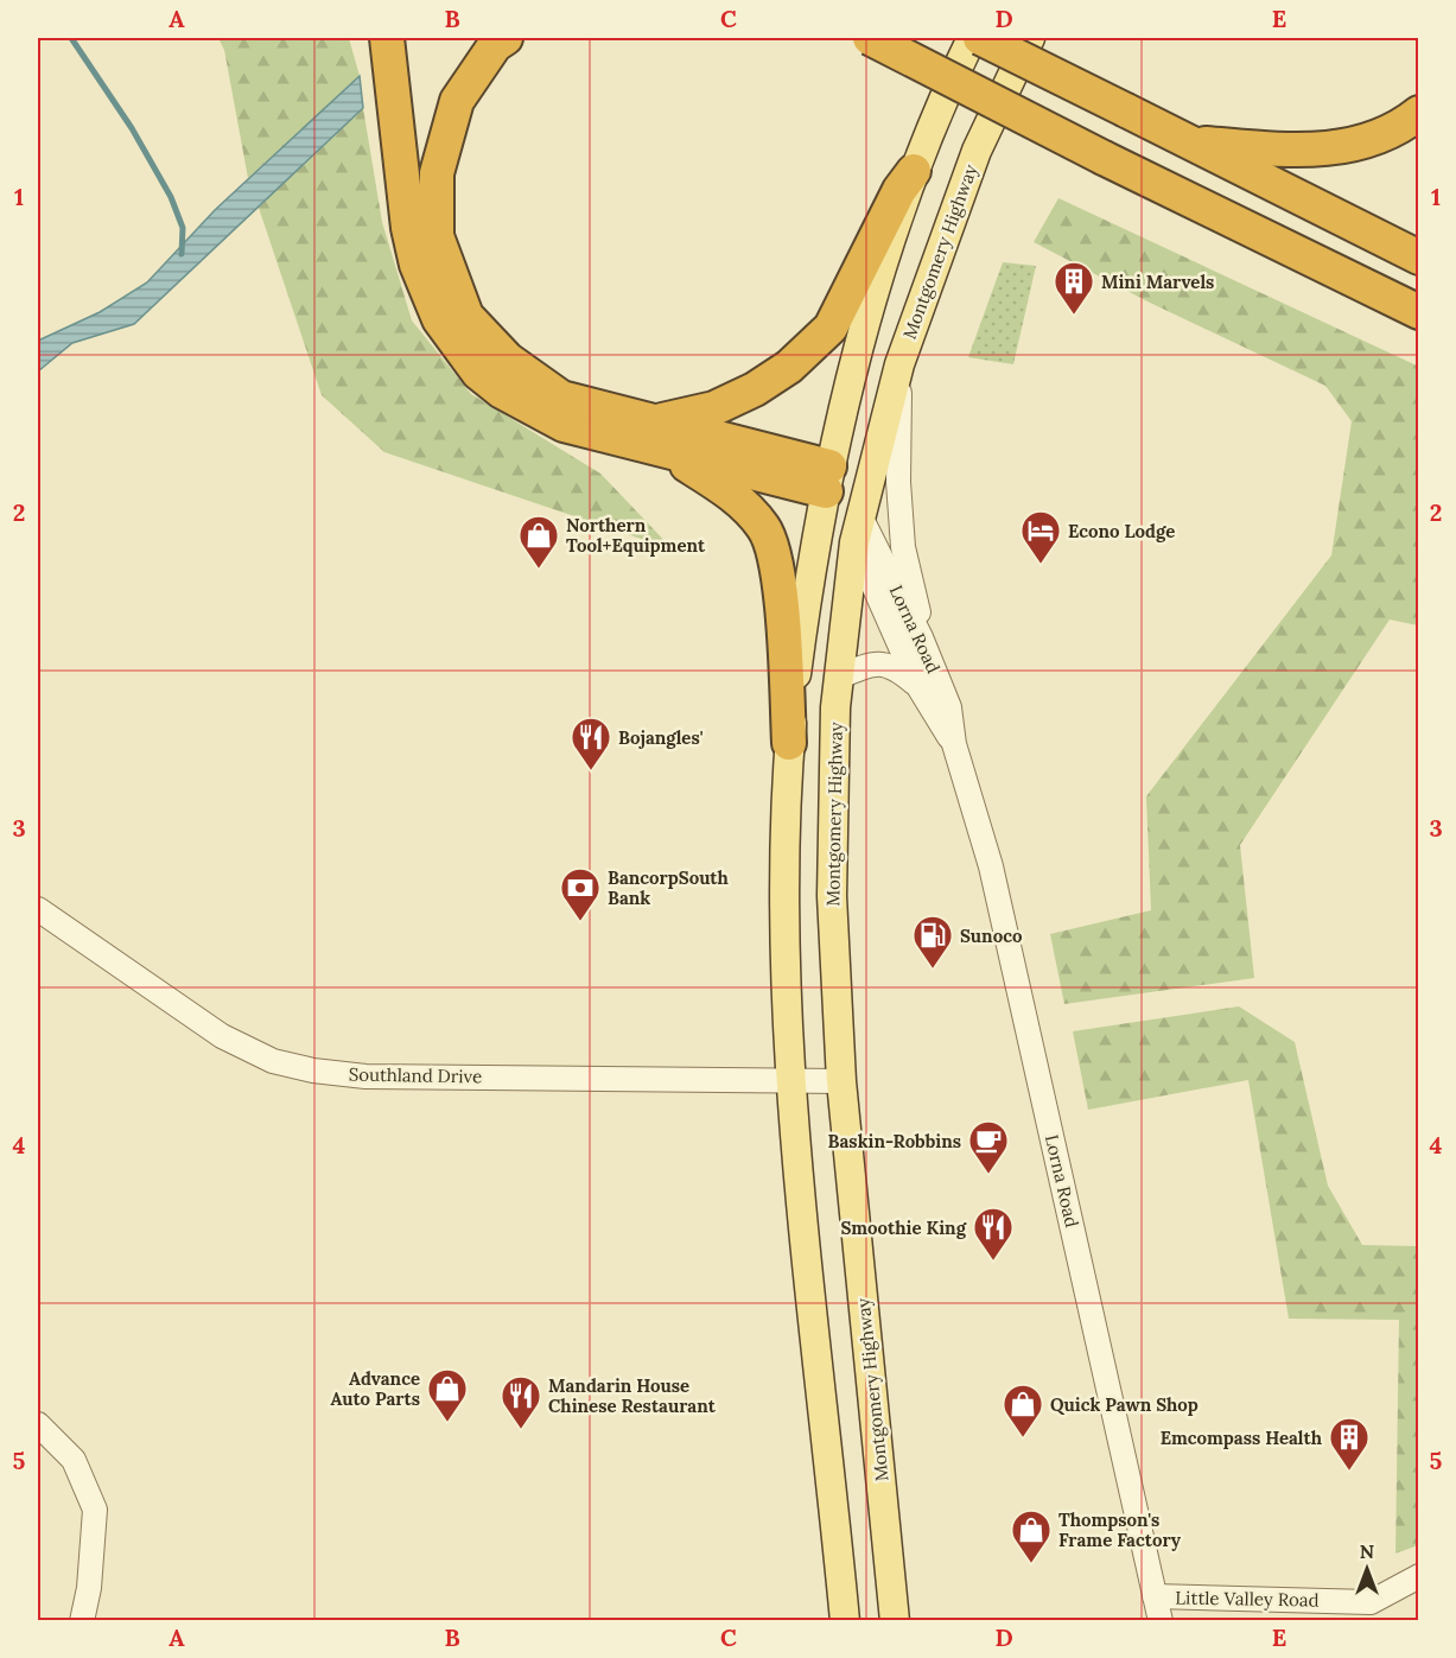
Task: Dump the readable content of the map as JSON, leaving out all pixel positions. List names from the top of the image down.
{
  "streets": {
    "main road": ["Montgomery Highway"],
    "street": ["Lorna Road", "Southland Drive", "Little Valley Road"]
  },
  "crossings": [
    ["Montgomery Highway", "Lorna Road"],
    ["Montgomery Highway", "Southland Drive"],
    ["Lorna Road", "Little Valley Road"]
  ],
  "places": {
    "building": ["Mini Marvels", "Emcompass Health"],
    "hotel": ["Econo Lodge"],
    "shop": [
      "Northern Tool+Equipment",
      "Advance Auto Parts",
      "Quick Pawn Shop",
      "Thompson's Frame Factory"
    ],
    "restaurant": ["Bojangles'", "Smoothie King", "Mandarin House Chinese Restaurant"],
    "bank": ["BancorpSouth Bank"],
    "fuel station": ["Sunoco"],
    "cafe": ["Baskin-Robbins"]
  },
  "north": "top",
  "grid": {
    "columns": [
      "A",
      "B",
      "C",
      "D",
      "E"
    ],
    "rows": [
      "1",
      "2",
      "3",
      "4",
      "5"
    ]
  }
}
